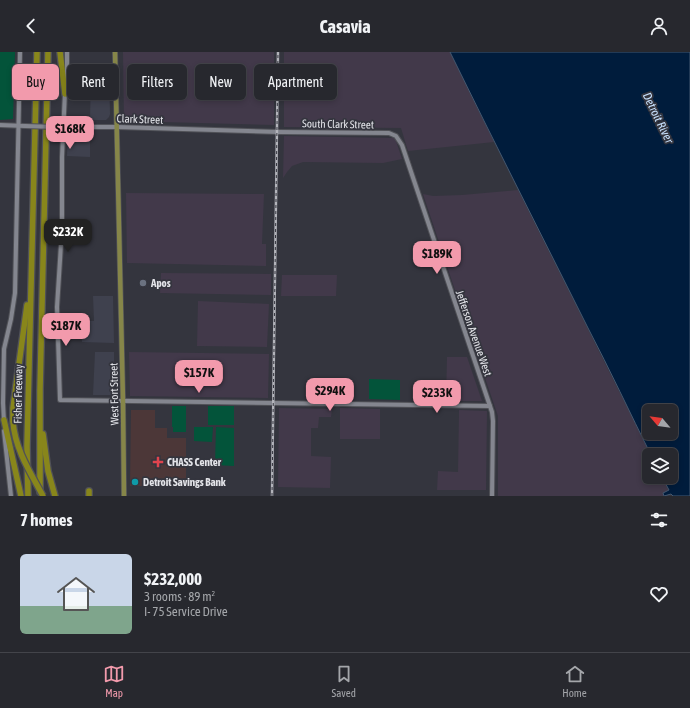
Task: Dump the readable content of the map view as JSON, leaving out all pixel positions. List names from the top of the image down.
{
  "streets": {
    "highway": ["Fisher Freeway"],
    "main road": [
      "Clark Street",
      "South Clark Street",
      "Jefferson Avenue West",
      "West Fort Street"
    ]
  },
  "crossings": [
    ["Clark Street", "South Clark Street"],
    ["Clark Street", "West Fort Street"],
    ["South Clark Street", "Jefferson Avenue West"]
  ],
  "water": ["Detroit River"],
  "places": {
    "other": ["Apos", "Detroit Savings Bank"],
    "health": ["CHASS Center"]
  },
  "north": "top left",
  "page": {
    "header": "Casavia",
    "chip": [
      "Buy",
      "Rent",
      "Filters",
      "New",
      "Apartment"
    ],
    "price": [
      "$168K",
      "$232K",
      "$189K",
      "$187K",
      "$157K",
      "$294K",
      "$233K"
    ],
    "heading": "7 homes",
    "list": [
      {
        "name": "$232,000",
        "note": "3 rooms · 89 m² · I- 75 Service Drive"
      }
    ],
    "tabs": ["Map", "Saved", "Home"]
  }
}
